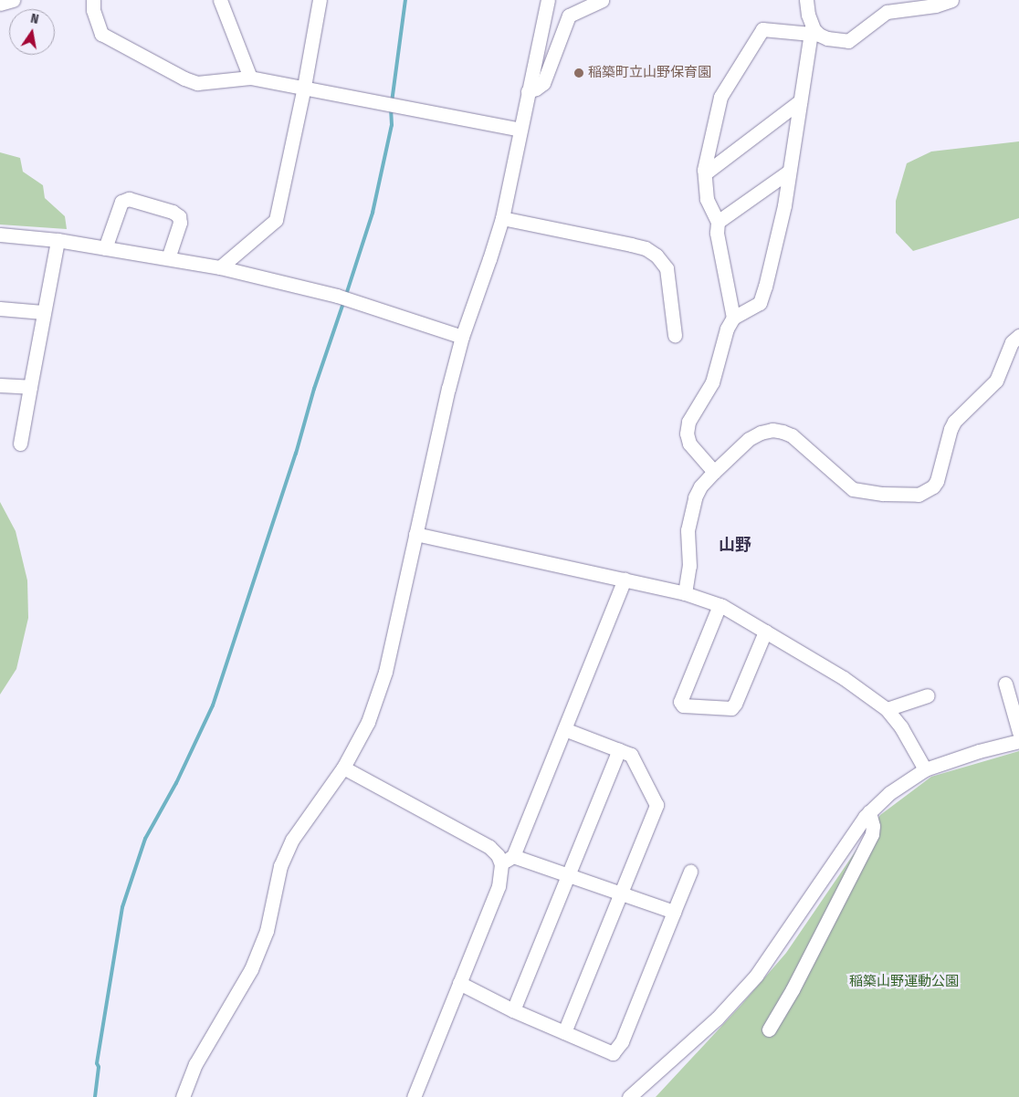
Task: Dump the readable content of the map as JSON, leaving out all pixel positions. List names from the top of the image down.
{
  "districts": ["山野"],
  "parks": ["稲築山野運動公園"],
  "places": ["稲築町立山野保育園"],
  "north": "top"
}
